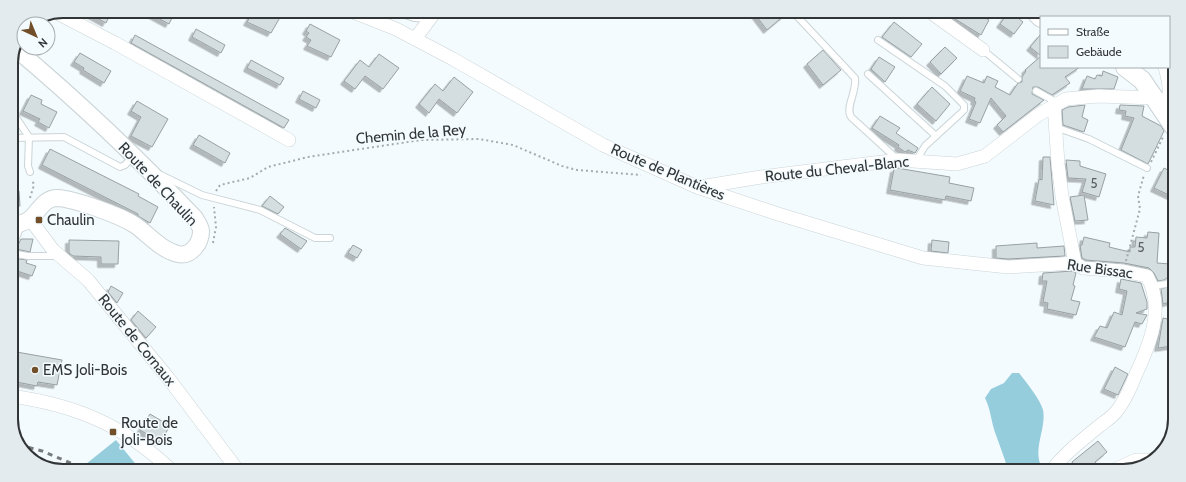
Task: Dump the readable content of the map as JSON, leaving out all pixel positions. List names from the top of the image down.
{
  "streets": {
    "street": [
      "Route du Cheval-Blanc",
      "Route de Plantières",
      "Route de Chaulin",
      "Rue Bissac",
      "Route de Cornaux"
    ],
    "path": ["Chemin de la Rey"]
  },
  "crossings": [
    ["Route du Cheval-Blanc", "Route de Plantières"],
    ["Route de Plantières", "Rue Bissac"],
    ["Route de Chaulin", "Route de Cornaux"]
  ],
  "places": {
    "transit": ["Chaulin", "Route de Joli-Bois"],
    "other": ["EMS Joli-Bois"]
  },
  "house_numbers": ["5", "5"],
  "legend": ["Straße", "Gebäude"],
  "north": "bottom right"
}
